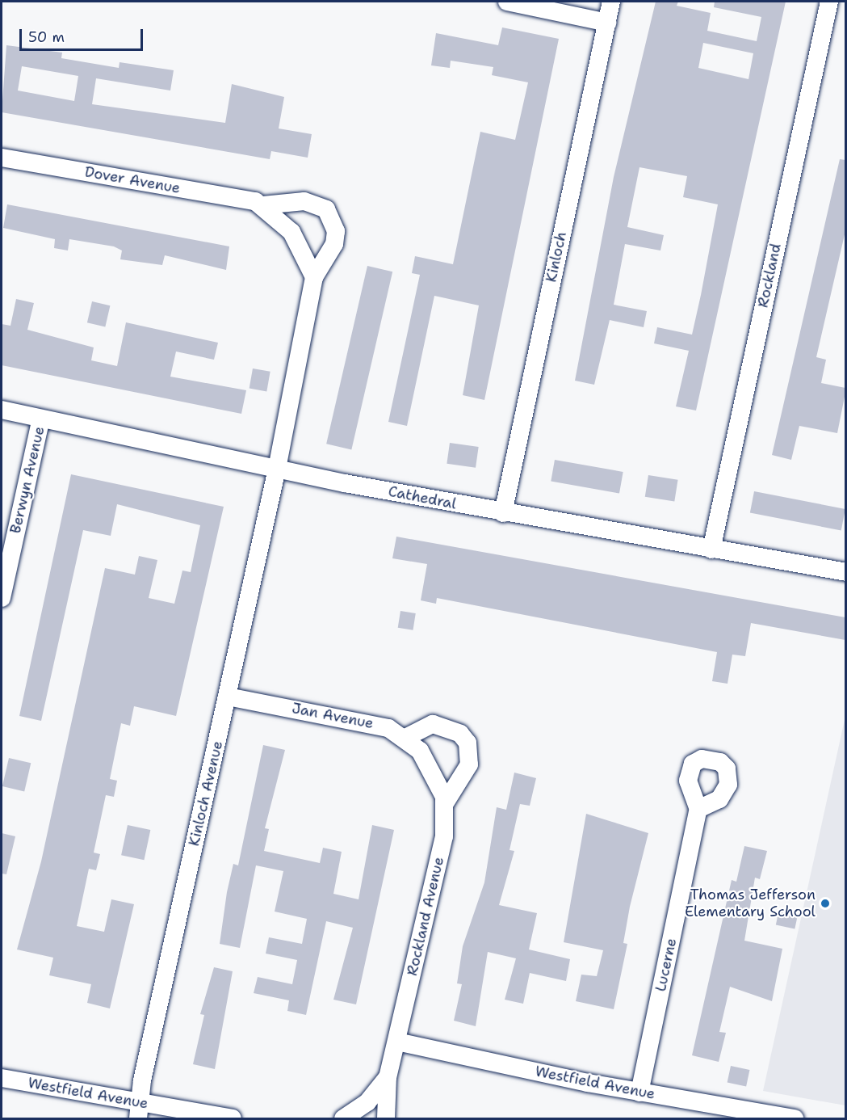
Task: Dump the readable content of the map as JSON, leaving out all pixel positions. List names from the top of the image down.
{
  "streets": {
    "street": [
      "Dover Avenue",
      "Kinloch",
      "Rockland",
      "Berwyn Avenue",
      "Cathedral",
      "Jan Avenue",
      "Kinloch Avenue",
      "Rockland Avenue",
      "Lucerne",
      "Westfield Avenue"
    ]
  },
  "crossings": [
    ["Dover Avenue", "Cathedral"],
    ["Dover Avenue", "Kinloch Avenue"],
    ["Kinloch", "Cathedral"],
    ["Rockland", "Cathedral"],
    ["Berwyn Avenue", "Cathedral"],
    ["Cathedral", "Kinloch Avenue"],
    ["Jan Avenue", "Kinloch Avenue"],
    ["Jan Avenue", "Rockland Avenue"],
    ["Kinloch Avenue", "Westfield Avenue"],
    ["Rockland Avenue", "Westfield Avenue"],
    ["Lucerne", "Westfield Avenue"]
  ],
  "places": ["Thomas Jefferson Elementary School"],
  "scale_bar": "50 m"
}
